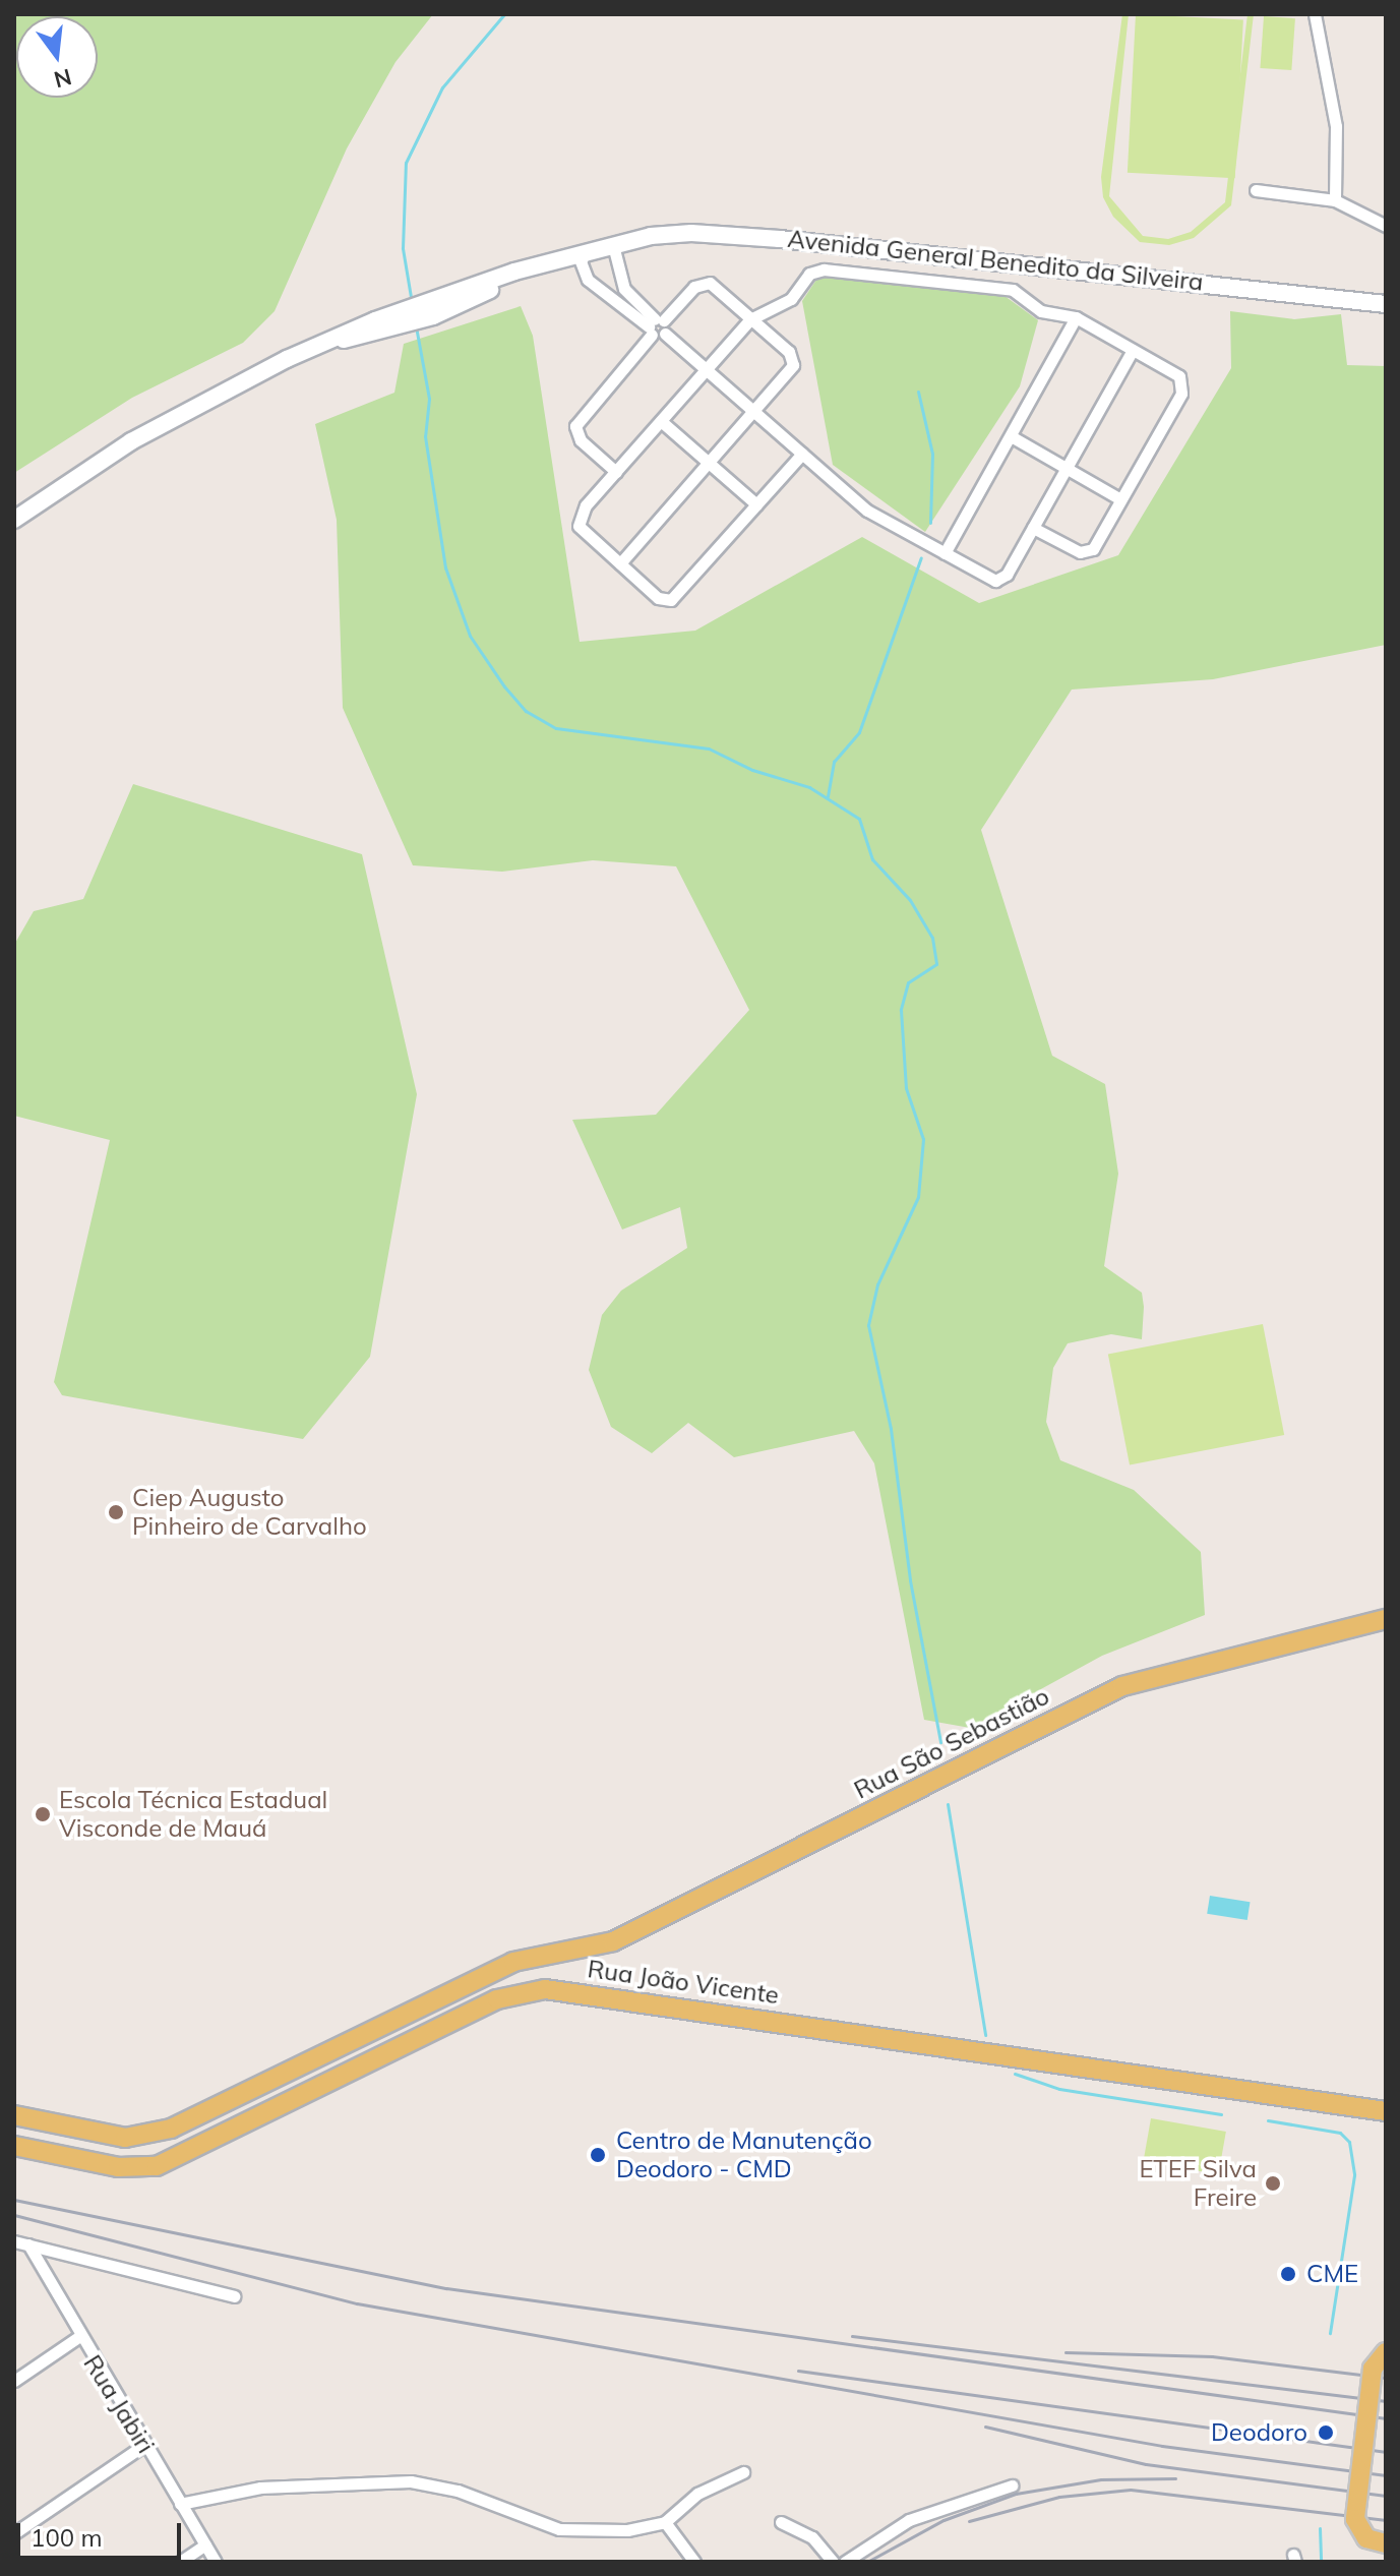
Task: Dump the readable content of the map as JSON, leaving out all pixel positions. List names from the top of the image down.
{
  "streets": {
    "main road": ["Avenida General Benedito da Silveira", "Rua São Sebastião", "Rua João Vicente"],
    "street": ["Rua Jabiri"]
  },
  "crossings": [
    ["Rua São Sebastião", "Rua João Vicente"]
  ],
  "places": [
    "Ciep Augusto Pinheiro de Carvalho",
    "Escola Técnica Estadual Visconde de Mauá",
    "Centro de Manutenção Deodoro - CMD",
    "ETEF Silva Freire",
    "CME",
    "Deodoro"
  ],
  "scale_bar": "100 m",
  "north": "bottom"
}
